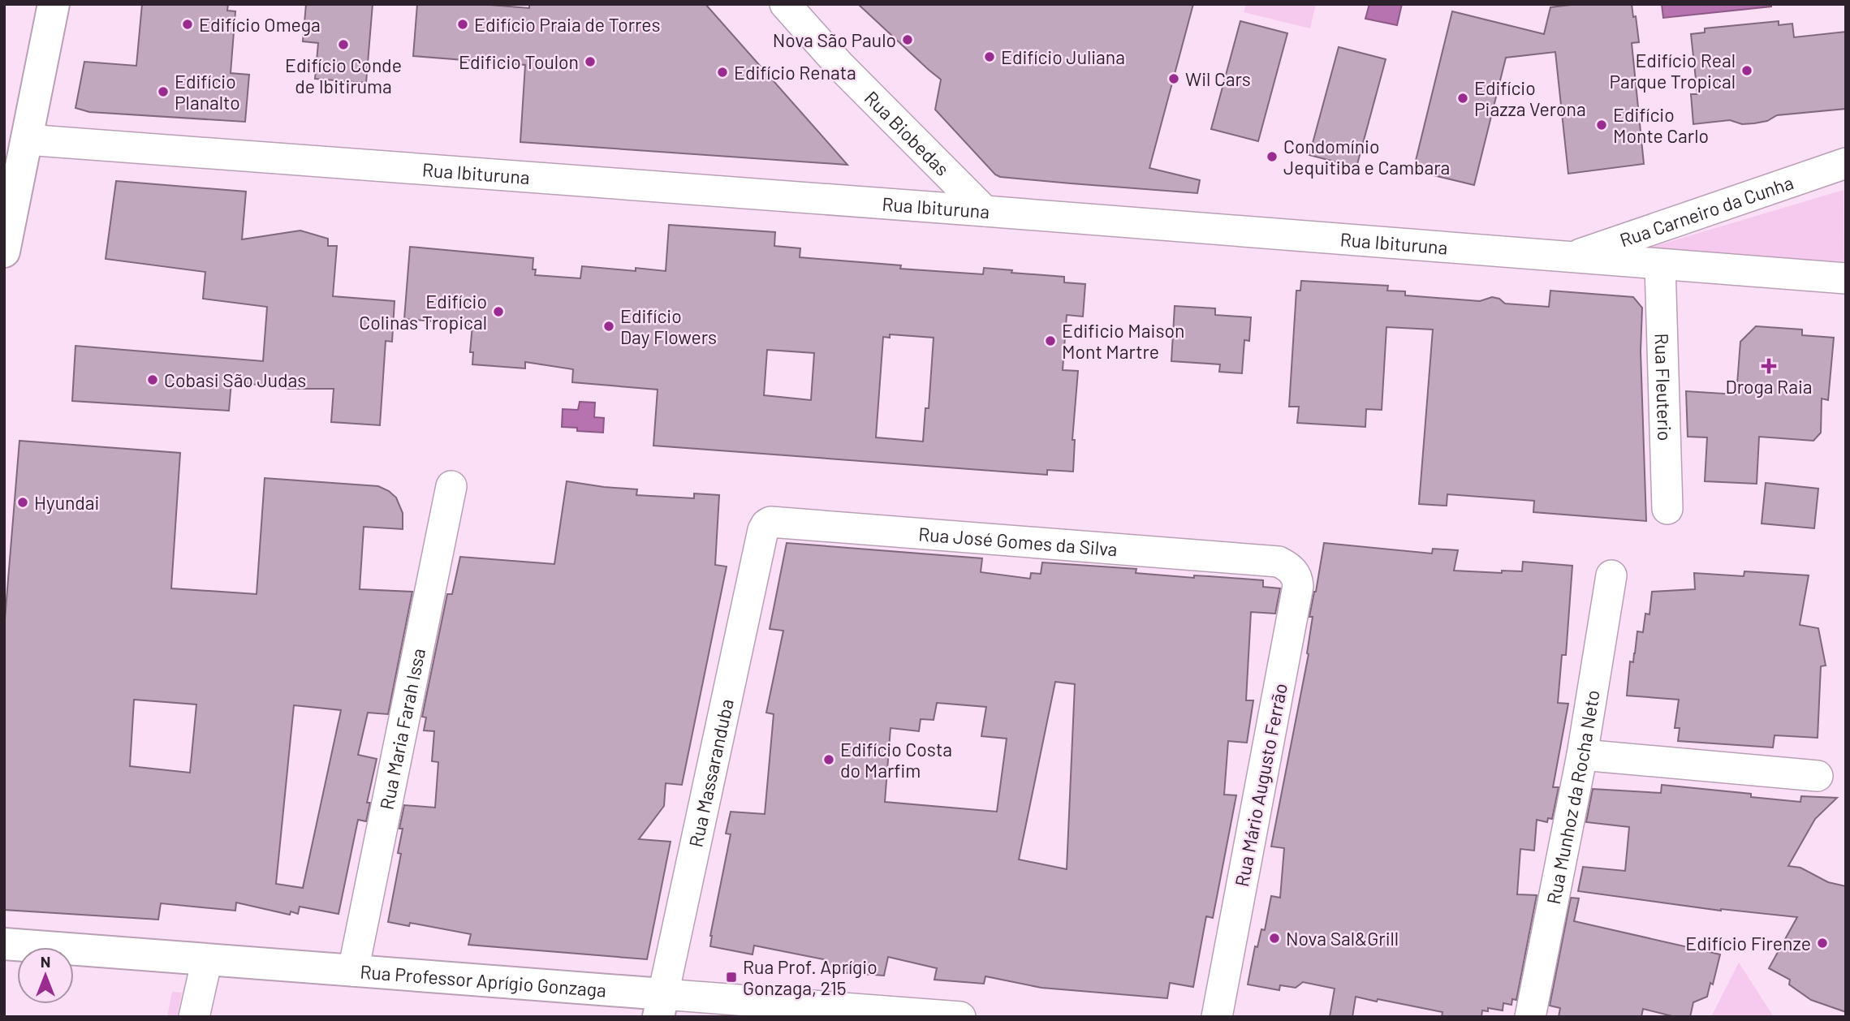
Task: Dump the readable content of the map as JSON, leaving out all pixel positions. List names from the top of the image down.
{
  "streets": {
    "street": [
      "Rua Biobedas",
      "Rua Ibituruna",
      "Rua Carneiro da Cunha",
      "Rua Fleuterio",
      "Rua José Gomes da Silva",
      "Rua Maria Farah Issa",
      "Rua Massaranduba",
      "Rua Mário Augusto Ferrão",
      "Rua Munhoz da Rocha Neto",
      "Rua Professor Aprígio Gonzaga"
    ]
  },
  "crossings": [
    ["Rua Biobedas", "Rua Ibituruna"],
    ["Rua Ibituruna", "Rua Carneiro da Cunha"],
    ["Rua Ibituruna", "Rua Fleuterio"],
    ["Rua José Gomes da Silva", "Rua Massaranduba"],
    ["Rua José Gomes da Silva", "Rua Mário Augusto Ferrão"],
    ["Rua Maria Farah Issa", "Rua Professor Aprígio Gonzaga"],
    ["Rua Massaranduba", "Rua Professor Aprígio Gonzaga"]
  ],
  "places": {
    "other": [
      "Edifício Omega",
      "Edifício Praia de Torres",
      "Nova São Paulo",
      "Edifício Conde de Ibitiruma",
      "Edifício Juliana",
      "Edificio Toulon",
      "Edifício Real Parque Tropical",
      "Edifício Renata",
      "Wil Cars",
      "Edifício Planalto",
      "Edifício Piazza Verona",
      "Edifício Monte Carlo",
      "Condomínio Jequitiba e Cambara",
      "Edifício Colinas Tropical",
      "Edifício Day Flowers",
      "Edificio Maison Mont Martre",
      "Cobasi São Judas",
      "Hyundai",
      "Edifício Costa do Marfim",
      "Nova Sal&Grill",
      "Edifício Firenze"
    ],
    "health": ["Droga Raia"],
    "transit": ["Rua Prof. Aprígio Gonzaga, 215"]
  },
  "north": "top"
}
